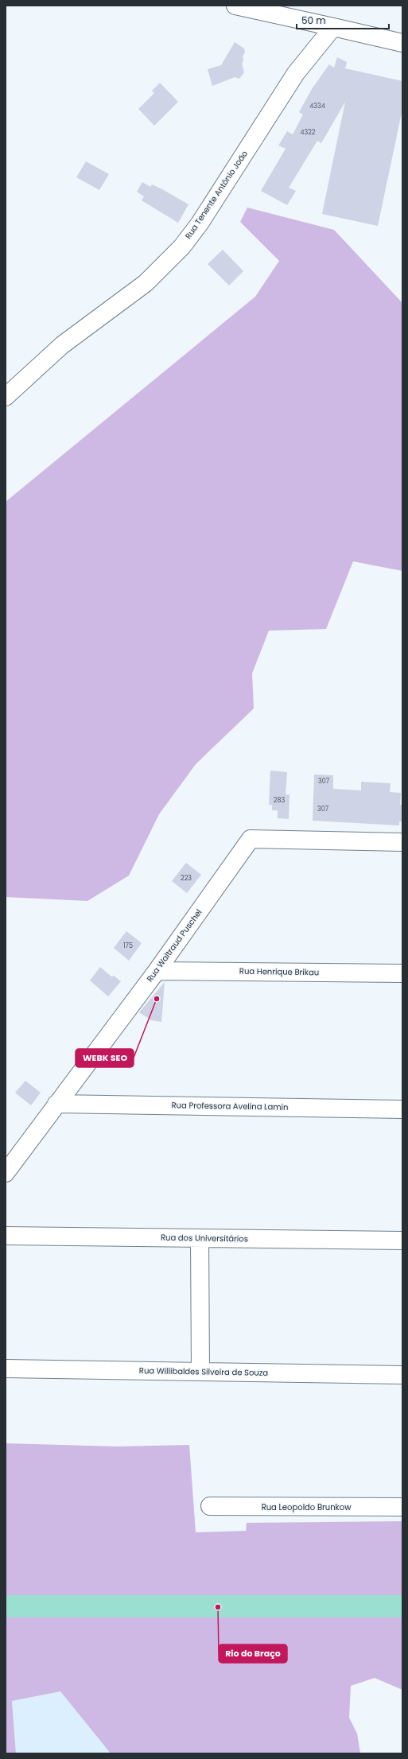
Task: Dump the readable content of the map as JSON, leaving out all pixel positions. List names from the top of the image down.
{
  "streets": {
    "street": [
      "Rua Tenente Antônio João",
      "Rua Waltraud Puschel",
      "Rua Henrique Brikau",
      "Rua Professora Avelina Lamin",
      "Rua dos Universitários",
      "Rua Willibaldes Silveira de Souza",
      "Rua Leopoldo Brunkow"
    ]
  },
  "crossings": [
    ["Rua Waltraud Puschel", "Rua Henrique Brikau"],
    ["Rua Waltraud Puschel", "Rua Professora Avelina Lamin"]
  ],
  "places": ["WEBK SEO", "Rio do Braço"],
  "house_numbers": [
    "4334",
    "4322",
    "307",
    "283",
    "307",
    "223",
    "175"
  ],
  "scale_bar": "50 m"
}
